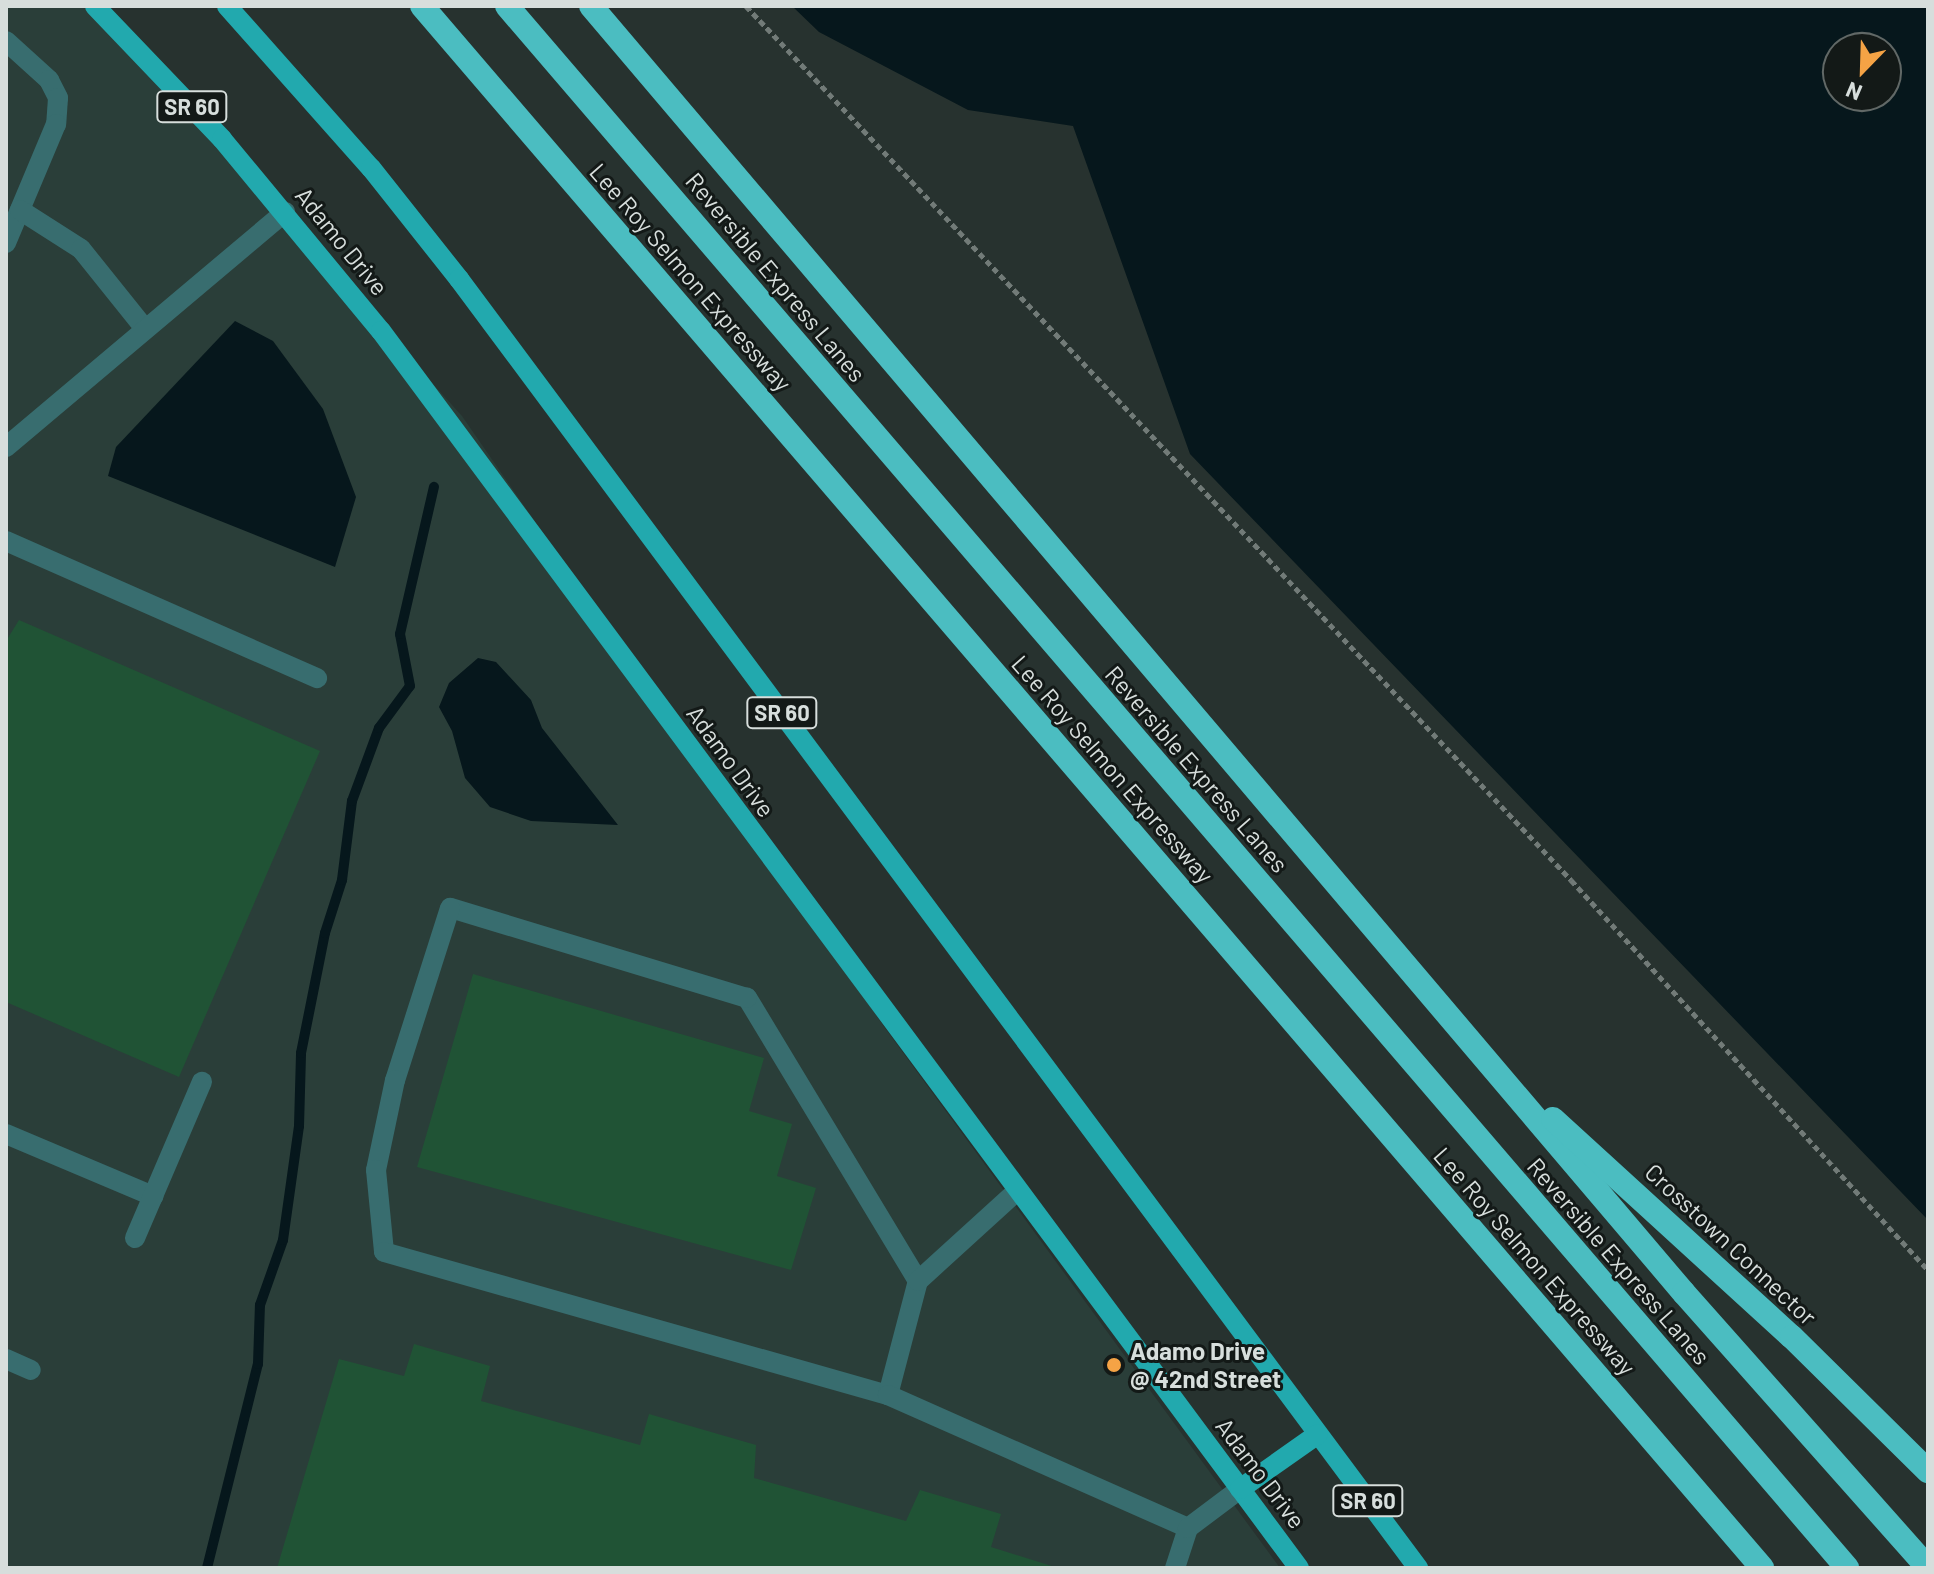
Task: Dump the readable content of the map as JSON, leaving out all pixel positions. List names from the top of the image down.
{
  "streets": {
    "highway": ["Lee Roy Selmon Expressway", "Reversible Express Lanes", "Crosstown Connector"],
    "main road": ["SR 60", "Adamo Drive"]
  },
  "places": ["Adamo Drive @ 42nd Street"],
  "north": "bottom left"
}
